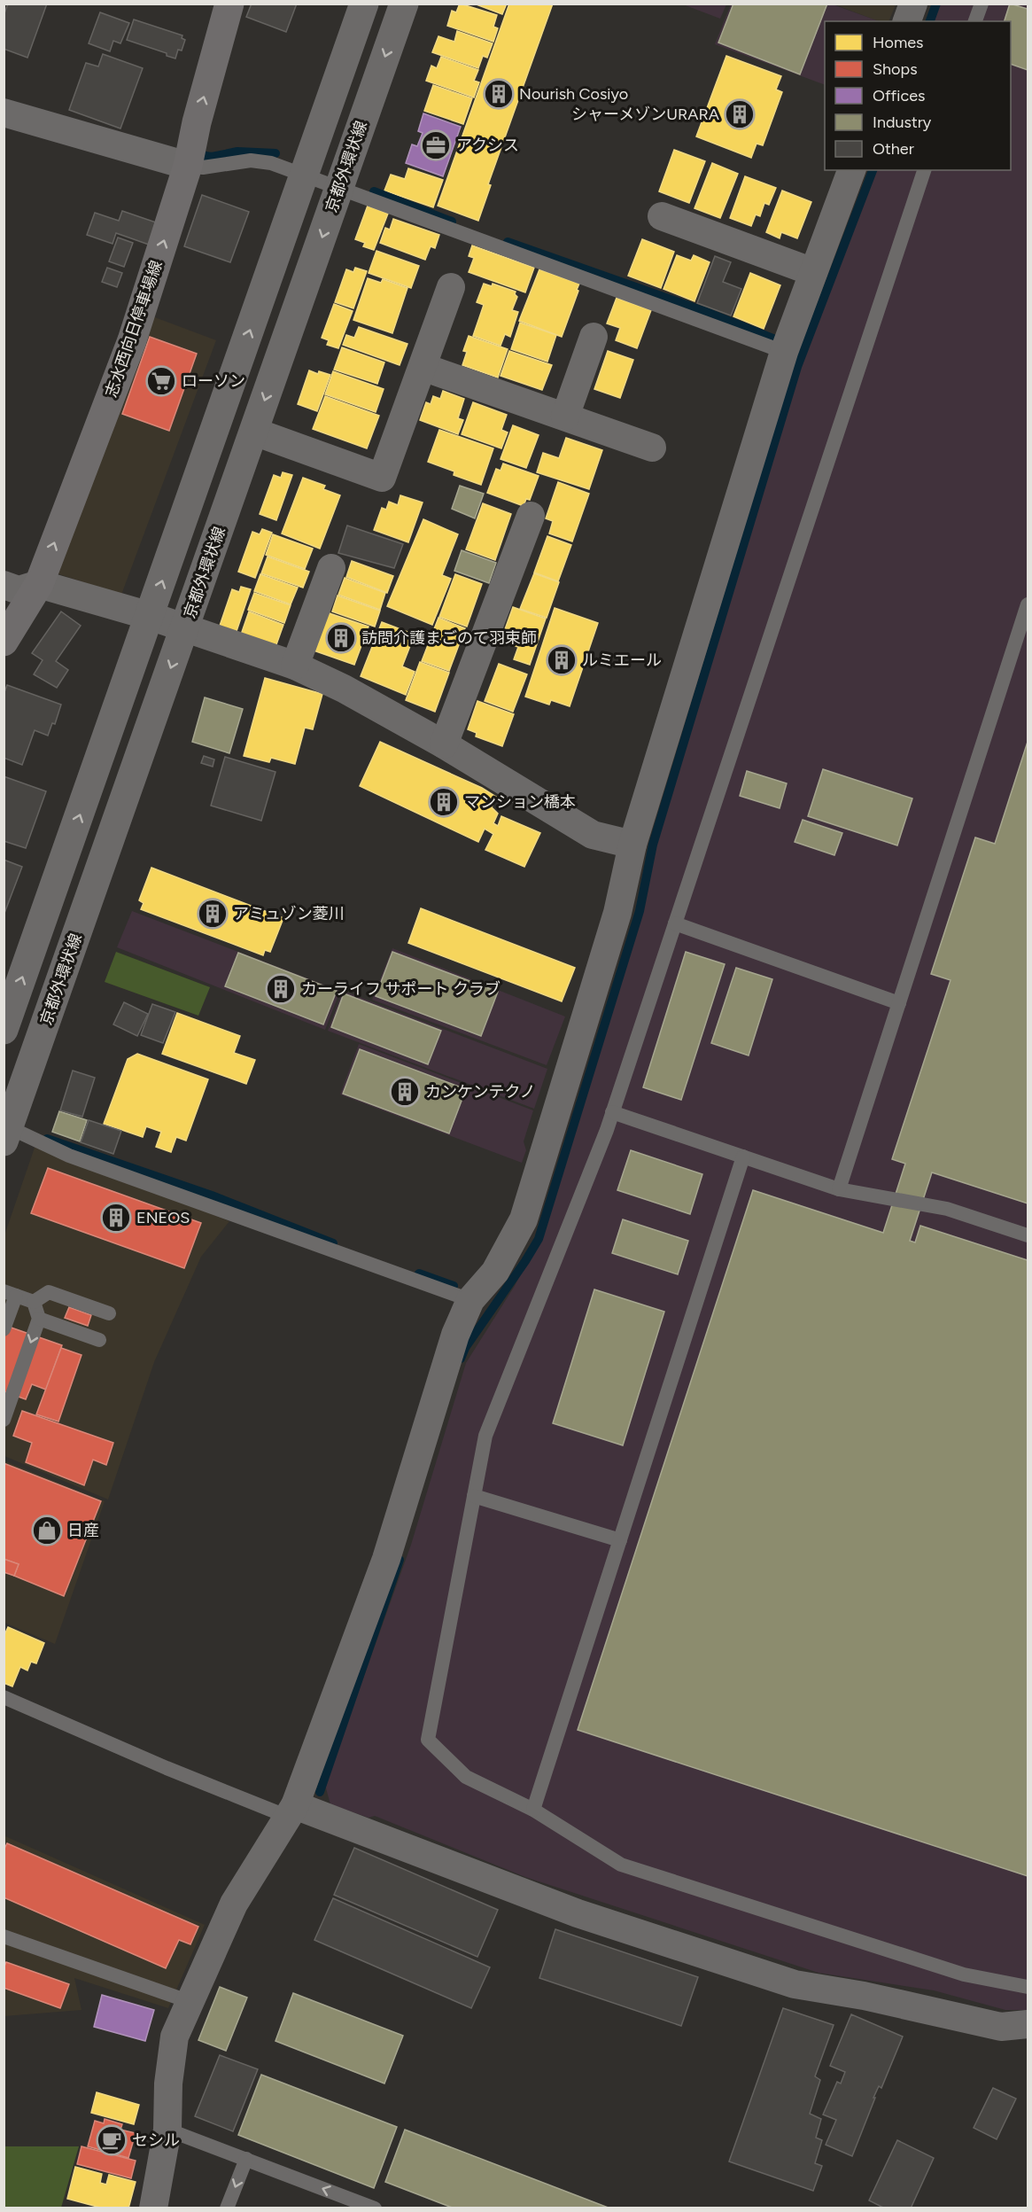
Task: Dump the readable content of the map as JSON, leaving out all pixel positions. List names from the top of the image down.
{
  "streets": {
    "main road": ["志水西向日停車場線"],
    "street": ["京都外環状線"]
  },
  "one_way": ["志水西向日停車場線"],
  "places": {
    "building": [
      "Nourish Cosiyo",
      "シャーメゾンURARA",
      "訪問介護まごのて羽束師",
      "ルミエール",
      "マンション橋本",
      "アミュゾン菱川",
      "カーライフ サポート クラブ",
      "カンケンテクノ",
      "ENEOS"
    ],
    "office": ["アクシス"],
    "supermarket": ["ローソン"],
    "shop": ["日産"],
    "cafe": ["セシル"]
  },
  "legend": [
    "Homes",
    "Shops",
    "Offices",
    "Industry",
    "Other"
  ]
}
